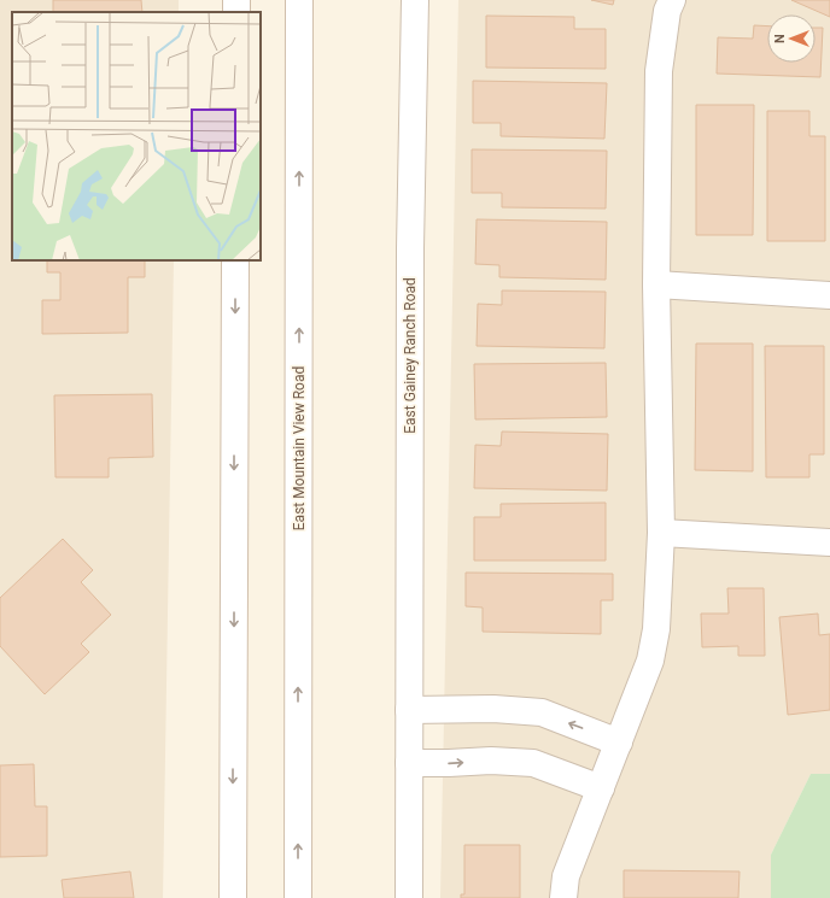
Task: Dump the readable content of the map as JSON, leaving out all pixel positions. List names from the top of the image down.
{
  "streets": {
    "street": ["East Gainey Ranch Road", "East Mountain View Road"]
  },
  "north": "left"
}
